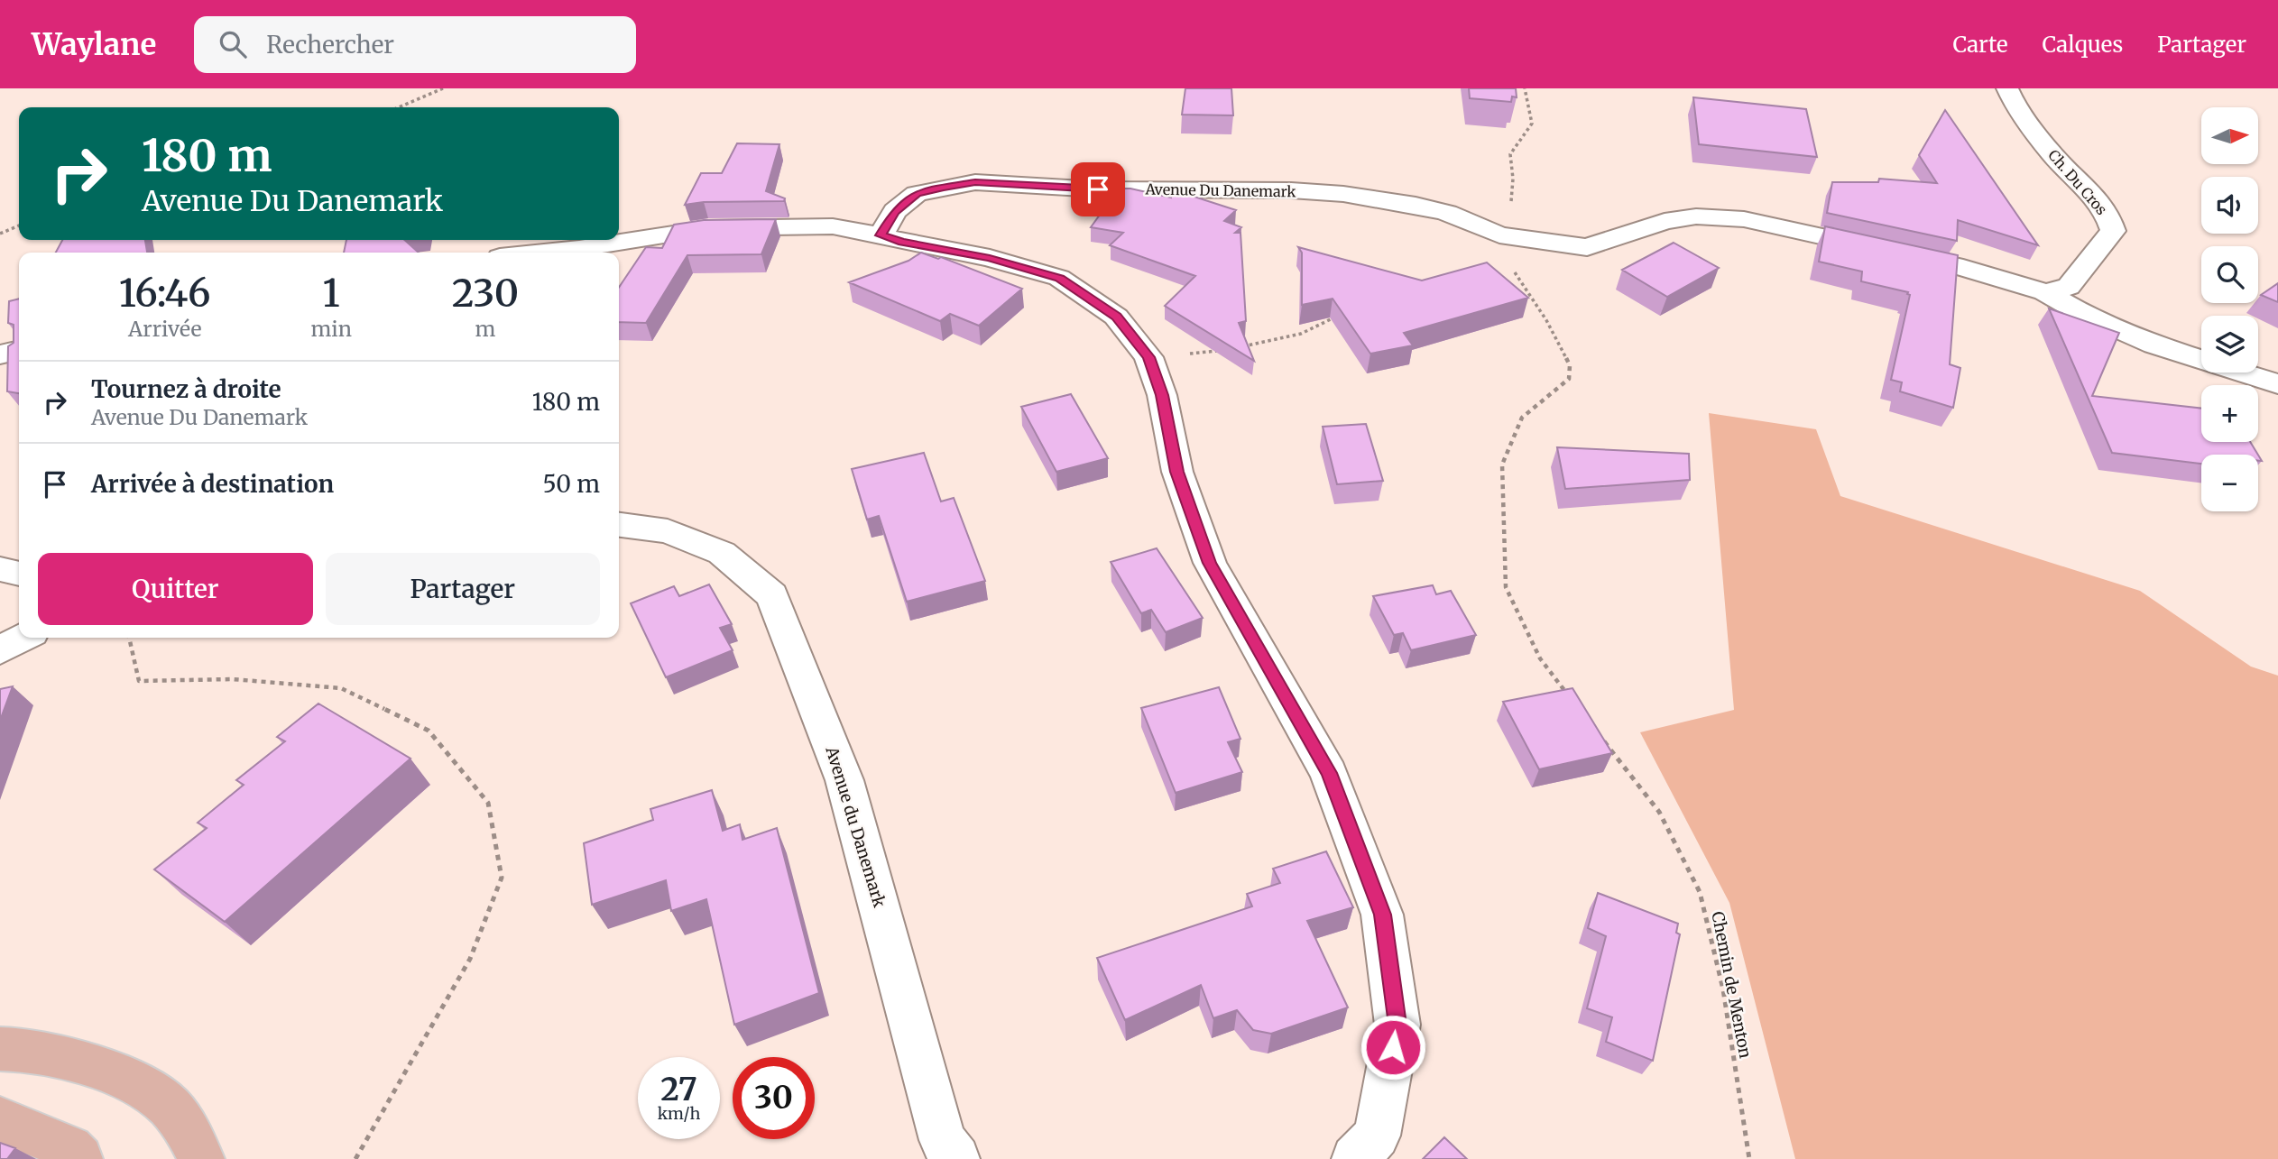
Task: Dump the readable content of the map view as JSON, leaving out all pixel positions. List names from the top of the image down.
{
  "streets": {
    "street": ["Ch. Du Cros", "Avenue Du Danemark", "Avenue du Danemark"],
    "path": ["Chemin de Menton"]
  },
  "crossings": [
    ["Ch. Du Cros", "Avenue Du Danemark"]
  ],
  "north": "right",
  "page": {
    "header": "Waylane",
    "search": "Rechercher",
    "nav": ["Carte", "Calques", "Partager"],
    "map_buttons": ["+", "−"],
    "turn": ["180 m", "Avenue Du Danemark"],
    "eta": [
      "16:46",
      "Arrivée",
      "1",
      "min",
      "230",
      "m"
    ],
    "list": [
      {
        "name": "Tournez à droite",
        "note": "Avenue Du Danemark",
        "value": "180 m"
      },
      {
        "name": "Arrivée à destination",
        "value": "50 m"
      }
    ],
    "buttons": ["Quitter", "Partager"],
    "speed": "27 km/h",
    "limit": "30"
  }
}
